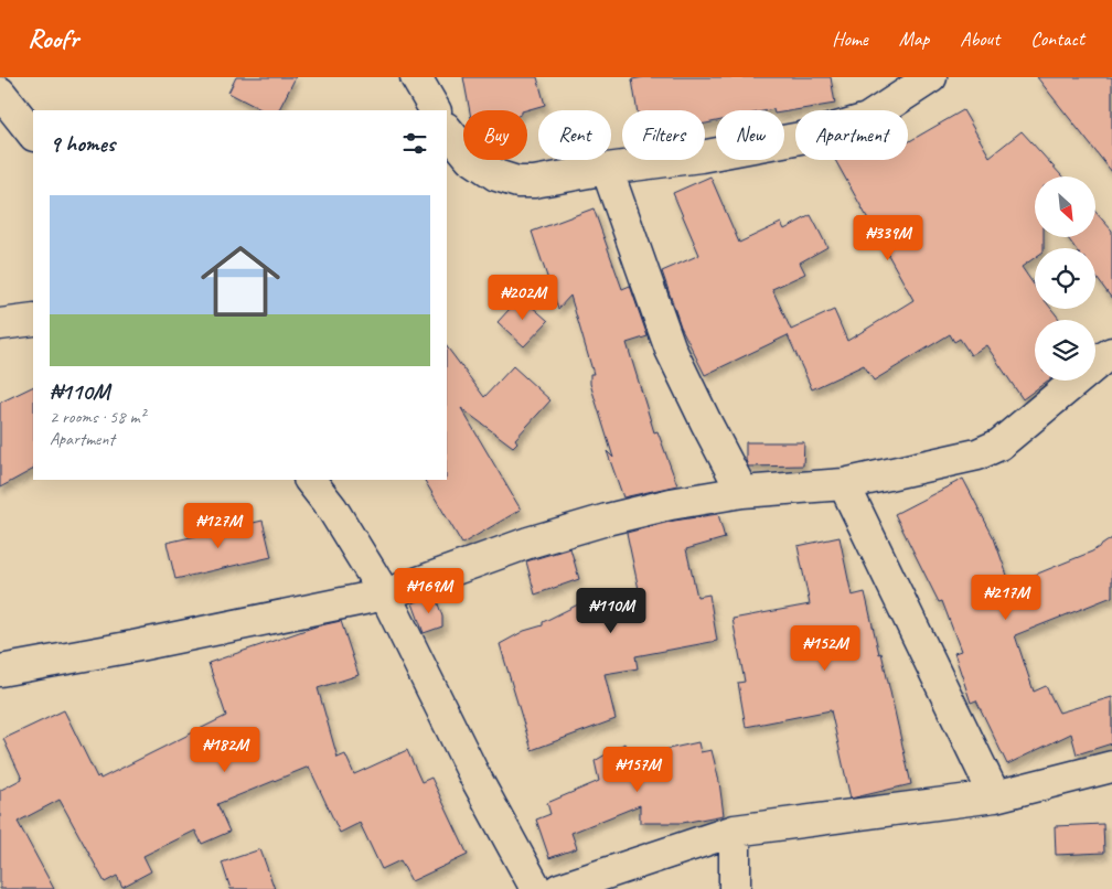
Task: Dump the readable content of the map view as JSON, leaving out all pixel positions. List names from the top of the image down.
{
  "north": "bottom right",
  "page": {
    "header": "Roofr",
    "nav": [
      "Home",
      "Map",
      "About",
      "Contact"
    ],
    "chip": [
      "Buy",
      "Rent",
      "Filters",
      "New",
      "Apartment"
    ],
    "heading": "9 homes",
    "list": [
      {
        "name": "₦110M",
        "note": "2 rooms · 58 m² · Apartment"
      }
    ],
    "price": [
      "₦339M",
      "₦202M",
      "₦127M",
      "₦169M",
      "₦217M",
      "₦110M",
      "₦152M",
      "₦182M",
      "₦157M"
    ]
  }
}
